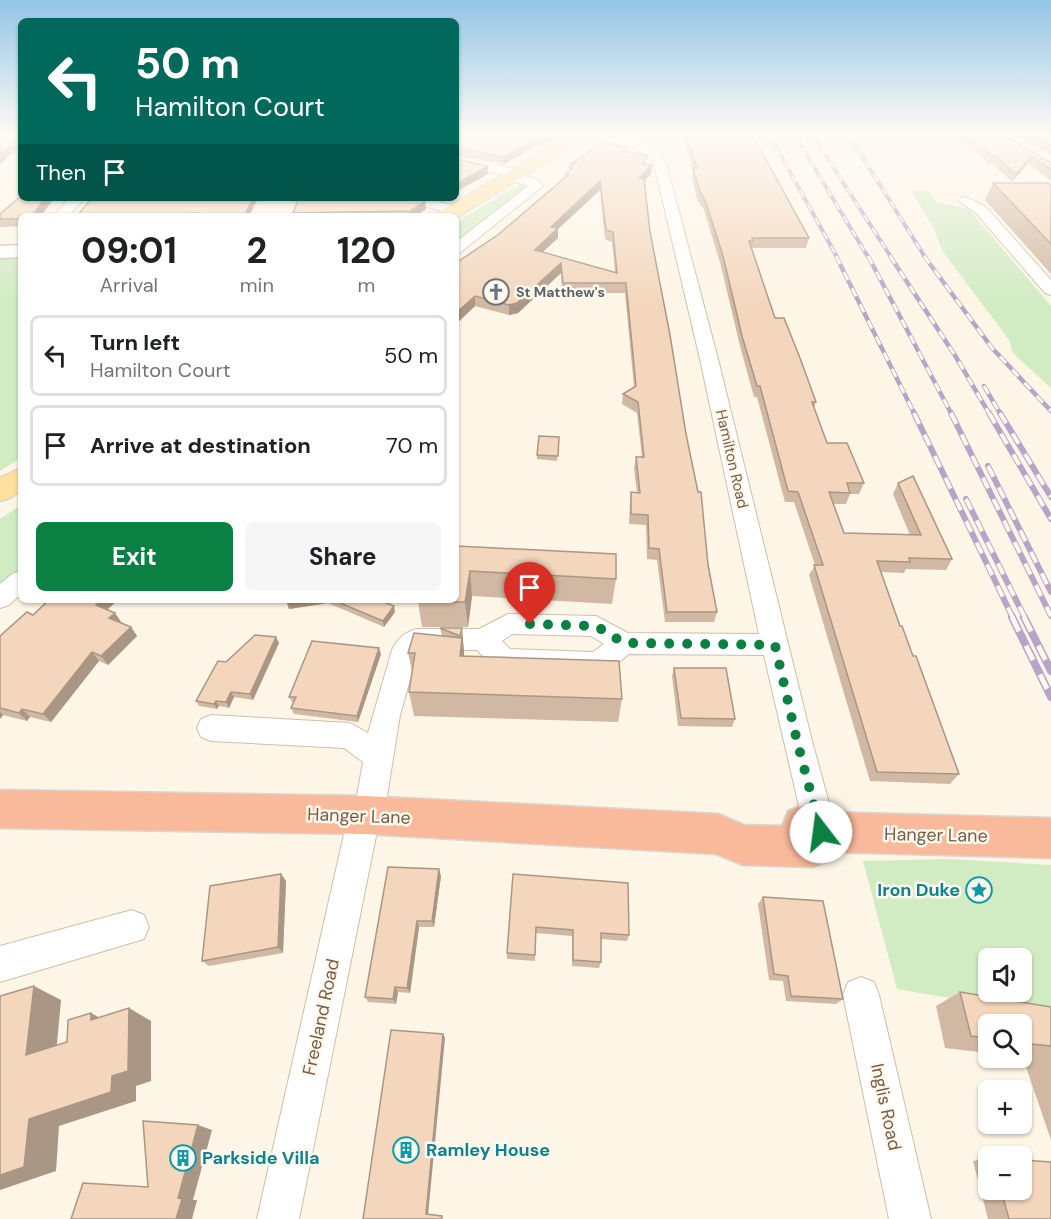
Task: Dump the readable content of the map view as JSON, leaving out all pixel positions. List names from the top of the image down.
{
  "streets": {
    "highway": ["Hanger Lane"],
    "street": ["Hamilton Road", "Freeland Road", "Inglis Road"]
  },
  "crossings": [
    ["Hamilton Road", "Hanger Lane"],
    ["Hanger Lane", "Freeland Road"]
  ],
  "places": {
    "church": ["St Matthew's"],
    "place": ["Iron Duke"],
    "building": ["Ramley House", "Parkside Villa"]
  },
  "page": {
    "turn": ["50 m", "Hamilton Court"],
    "then": "Then",
    "eta": [
      "09:01",
      "Arrival",
      "2",
      "min",
      "120",
      "m"
    ],
    "list": [
      {
        "name": "Turn left",
        "note": "Hamilton Court",
        "value": "50 m"
      },
      {
        "name": "Arrive at destination",
        "value": "70 m"
      }
    ],
    "buttons": ["Exit", "Share"],
    "map_buttons": ["+", "−"]
  }
}
